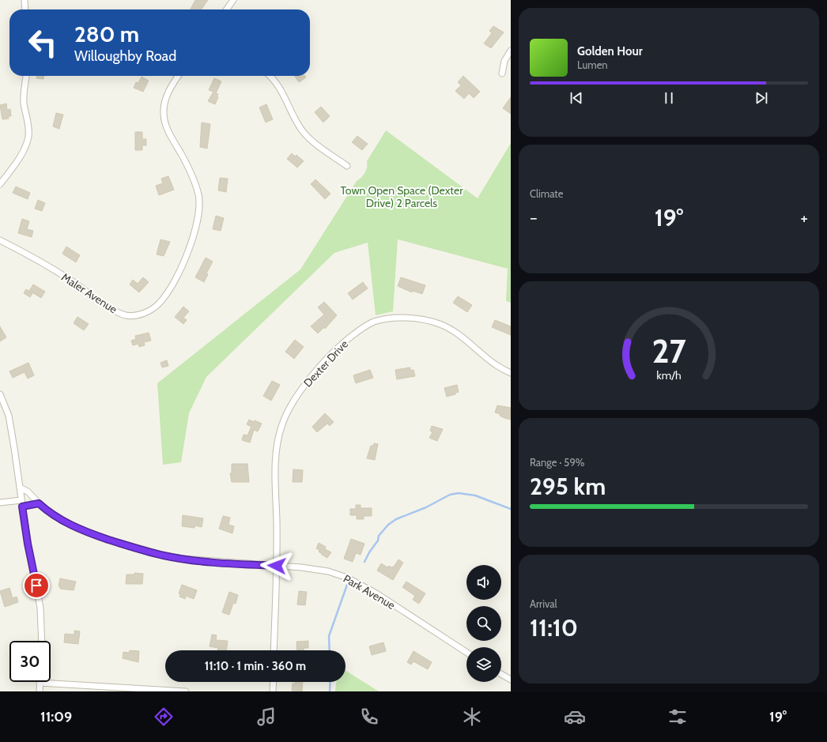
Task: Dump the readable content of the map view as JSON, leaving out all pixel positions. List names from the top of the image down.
{
  "streets": {
    "street": ["Maler Avenue", "Dexter Drive", "Park Avenue"]
  },
  "crossings": [
    ["Dexter Drive", "Park Avenue"]
  ],
  "parks": ["Town Open Space (Dexter Drive) 2 Parcels"],
  "page": {
    "turn": ["280 m", "Willoughby Road"],
    "song": ["Golden Hour", "Lumen"],
    "tile": [
      "Climate",
      ["Range · 59%", "295 km"],
      ["Arrival", "11:10"]
    ],
    "heat": ["−", "19°", "+"],
    "limit": "30",
    "trip": "11:10 · 1 min · 360 m",
    "tabs": ["11:09", "19°"],
    "gauge": ["27", "km/h"]
  }
}
